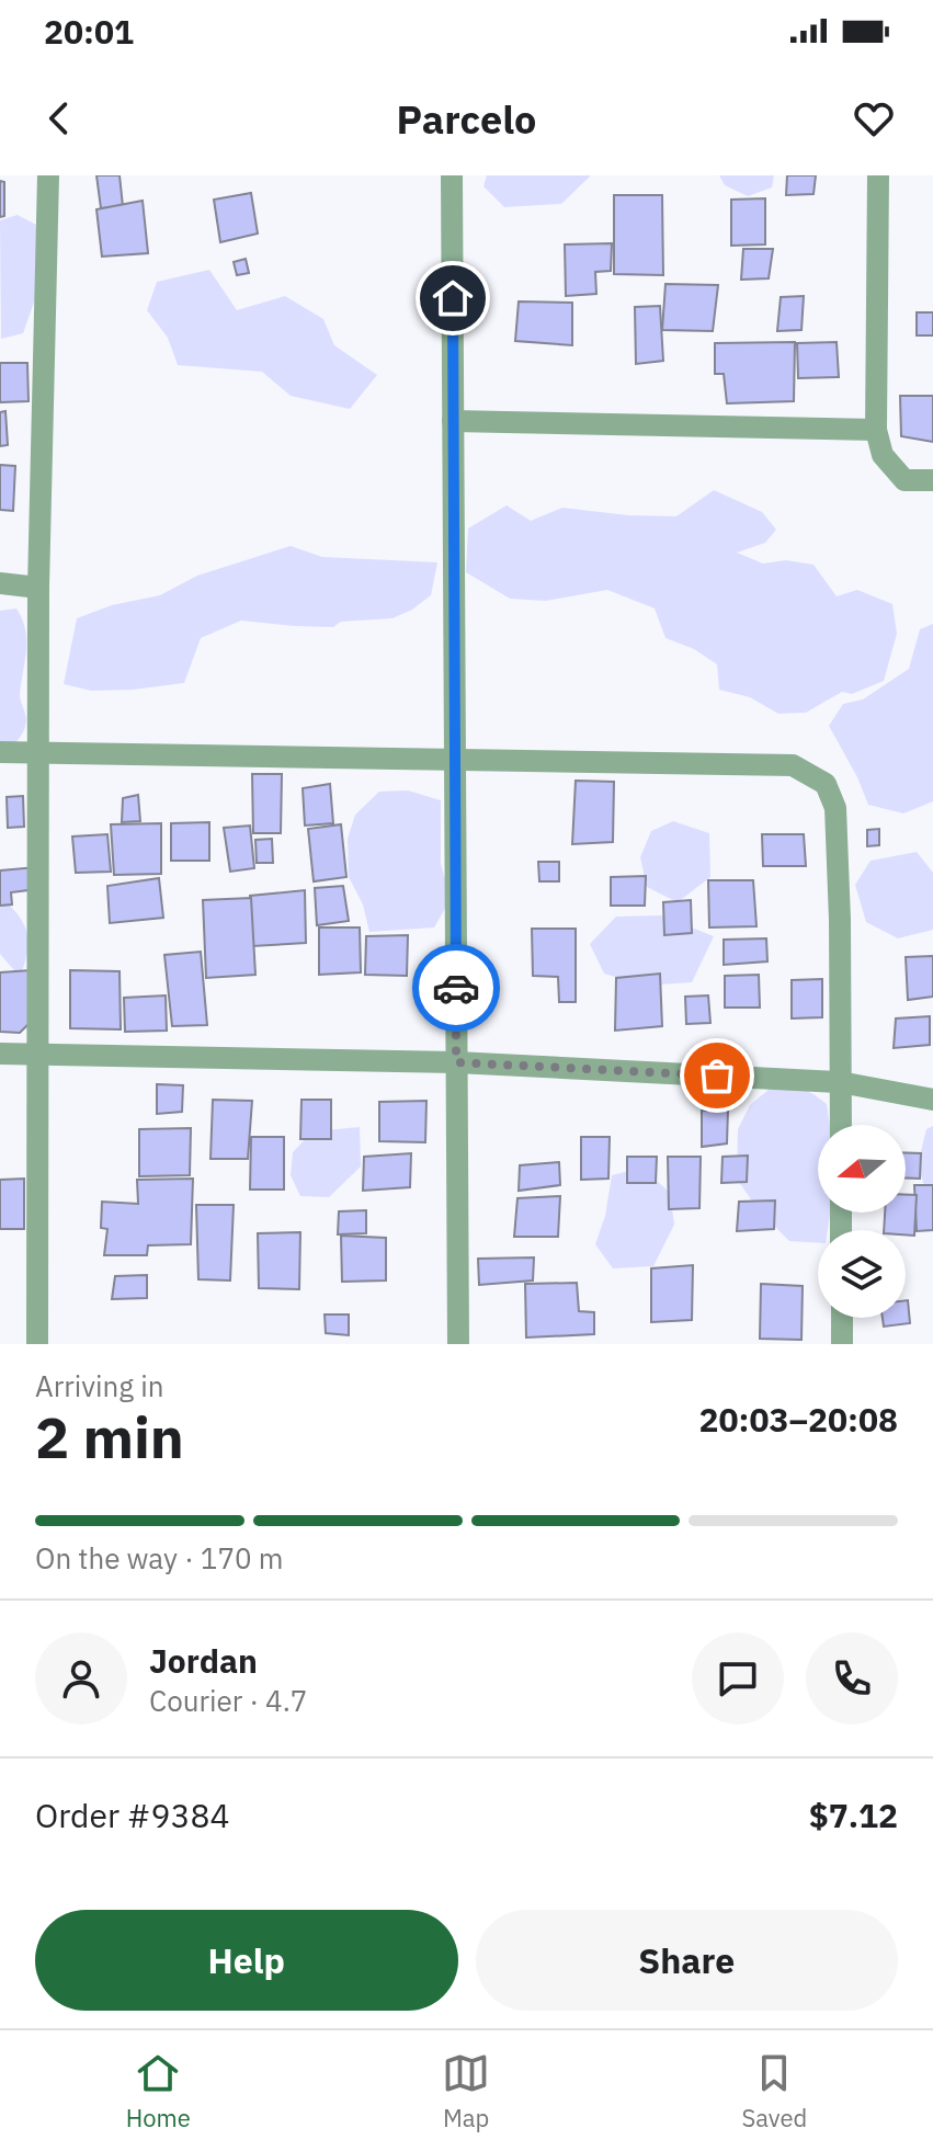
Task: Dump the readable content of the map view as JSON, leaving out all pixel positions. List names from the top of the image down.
{
  "north": "left",
  "page": {
    "status": "20:01",
    "header": "Parcelo",
    "heading": ["2 min", "Arriving in", "20:03–20:08"],
    "panel": [
      "Jordan",
      "Courier · 4.7",
      "Order #9384",
      "$7.12"
    ],
    "bar": "On the way · 170 m",
    "buttons": ["Help", "Share"],
    "tabs": ["Home", "Map", "Saved"]
  }
}
